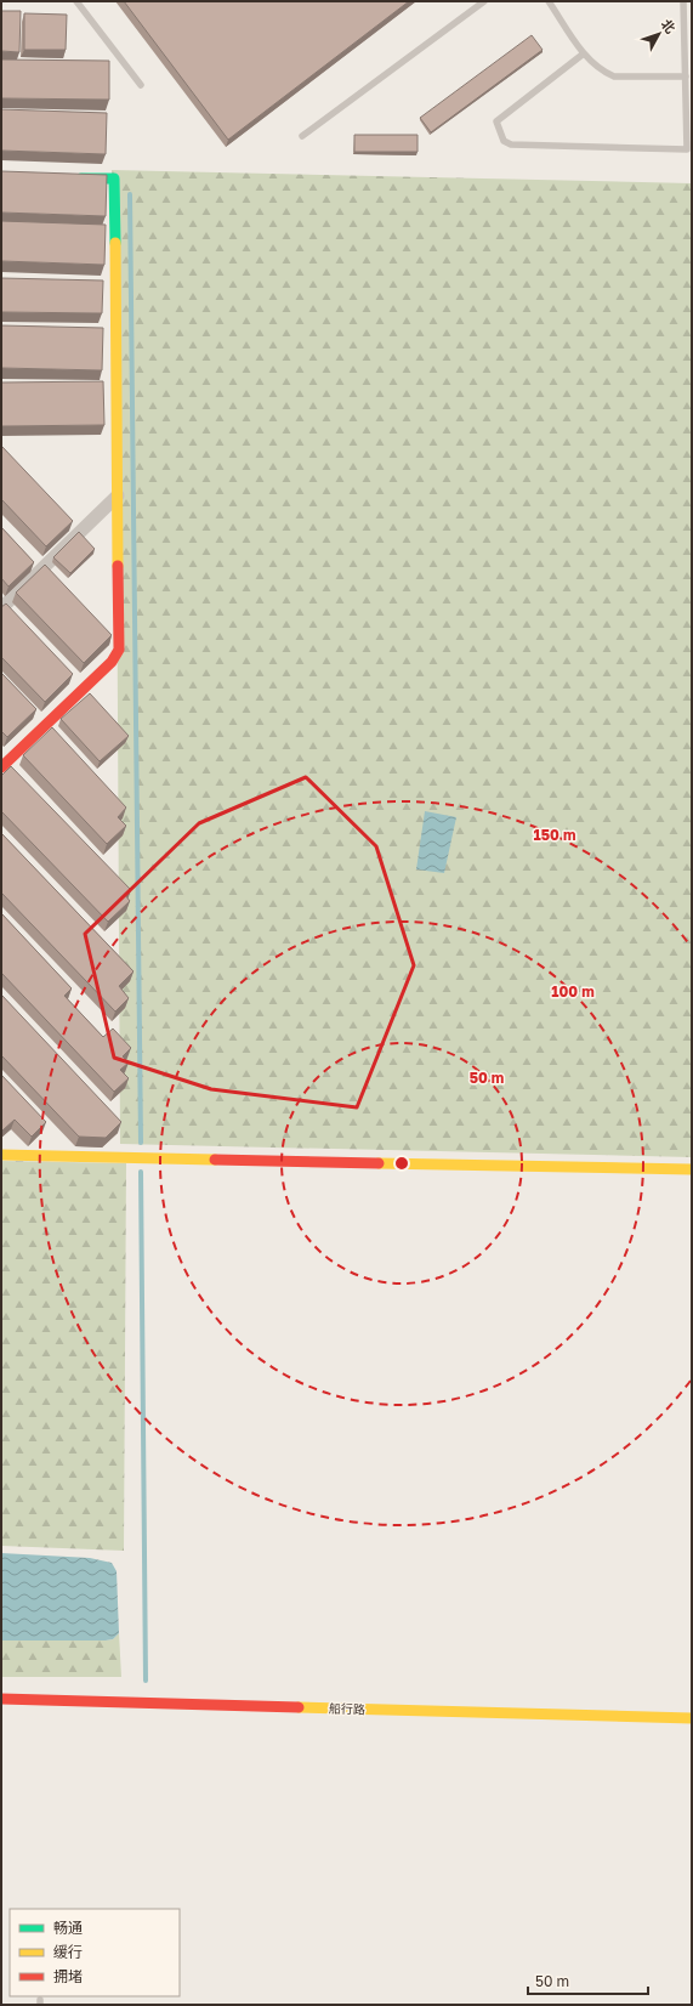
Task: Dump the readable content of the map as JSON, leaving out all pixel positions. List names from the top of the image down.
{
  "streets": {
    "street": ["船行路"]
  },
  "legend": ["畅通", "缓行", "拥堵"],
  "scale_bar": "50 m",
  "north": "top right",
  "rings": ["150 m", "100 m", "50 m"]
}
